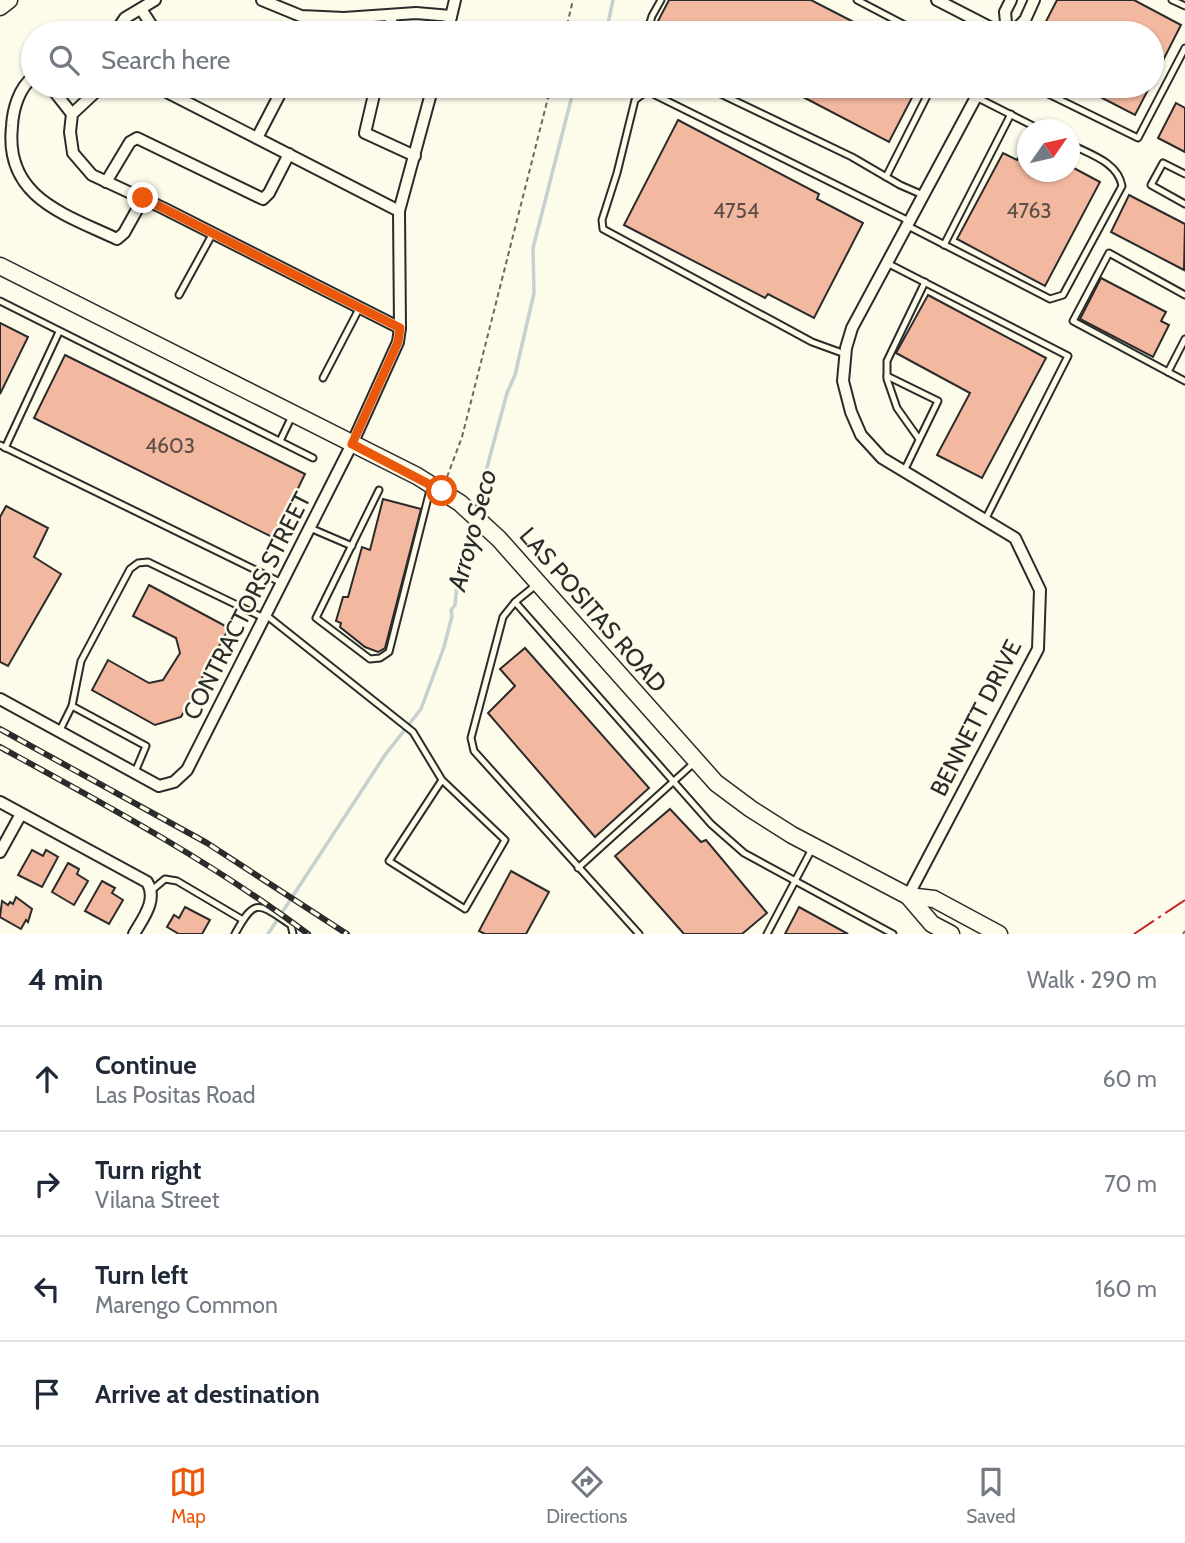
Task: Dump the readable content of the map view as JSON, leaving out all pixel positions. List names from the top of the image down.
{
  "streets": {
    "main road": ["LAS POSITAS ROAD"],
    "street": ["CONTRACTORS STREET", "BENNETT DRIVE"]
  },
  "crossings": [
    ["CONTRACTORS STREET", "LAS POSITAS ROAD"],
    ["LAS POSITAS ROAD", "BENNETT DRIVE"]
  ],
  "water": ["Arroyo Seco"],
  "house_numbers": ["4754", "4763", "4603"],
  "north": "top right",
  "page": {
    "search": "Search here",
    "heading": ["4 min", "Walk · 290 m"],
    "list": [
      ["Continue", "Las Positas Road", "60 m"],
      ["Turn right", "Vilana Street", "70 m"],
      ["Turn left", "Marengo Common", "160 m"],
      "Arrive at destination"
    ],
    "nav": ["Map", "Directions", "Saved"]
  }
}
